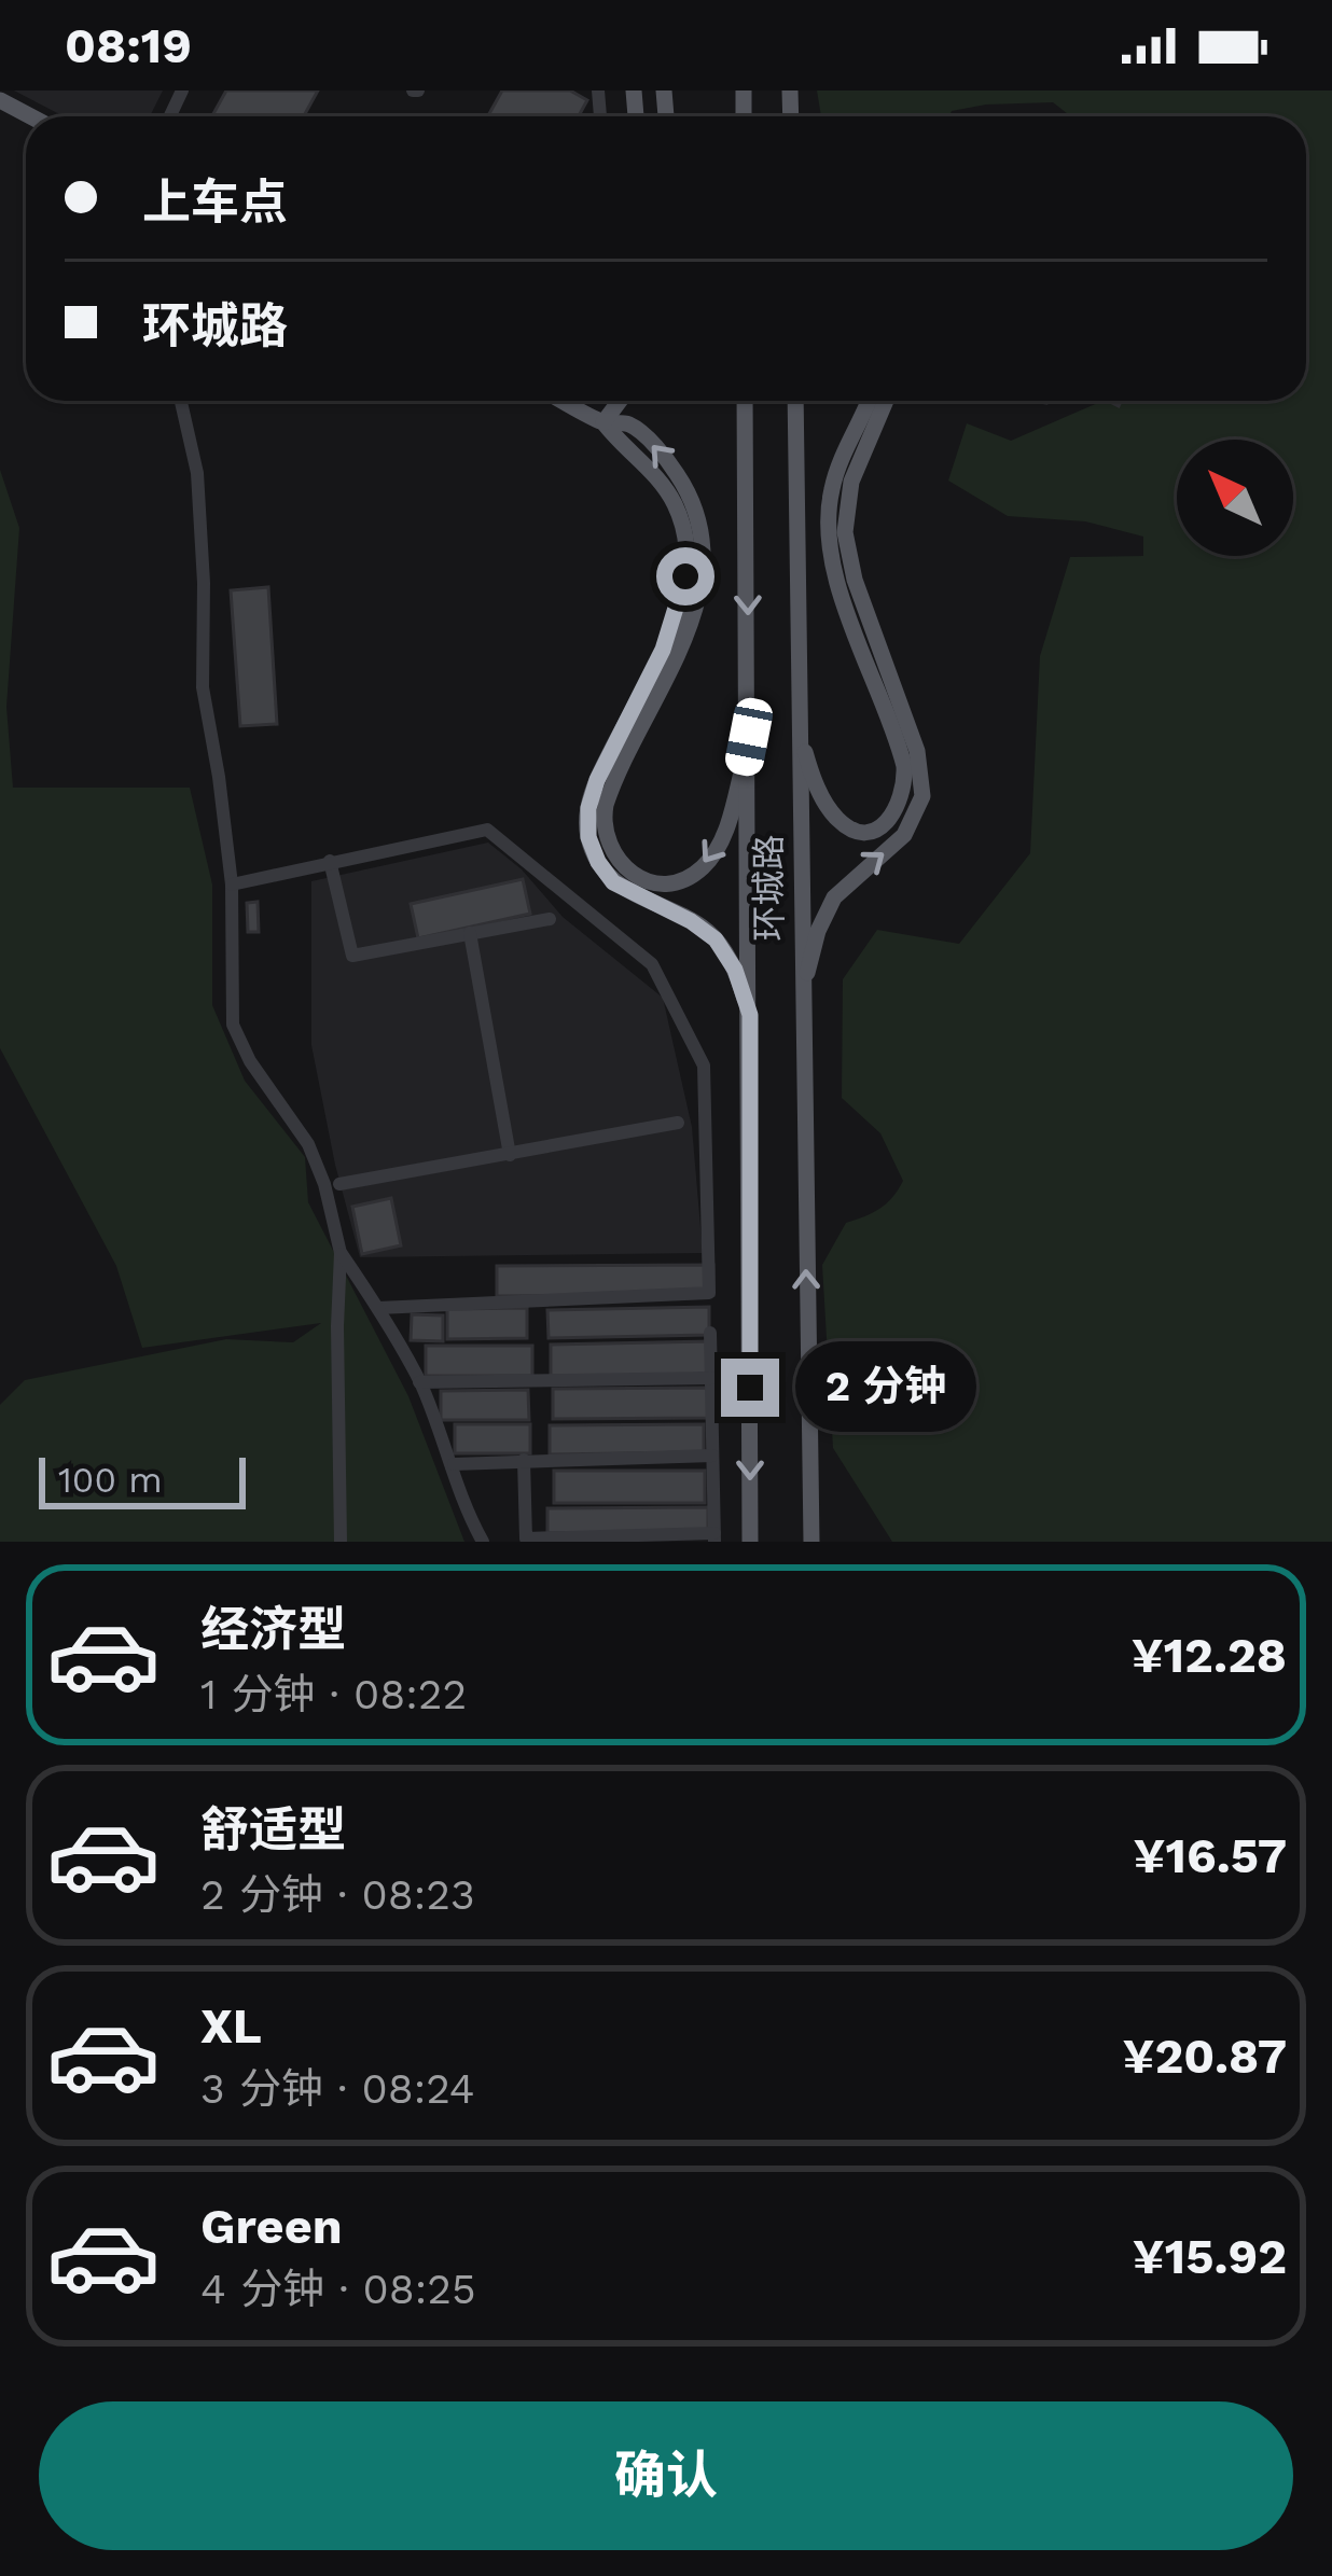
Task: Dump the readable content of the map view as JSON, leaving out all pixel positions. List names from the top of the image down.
{
  "streets": {
    "main road": ["环城路"]
  },
  "scale_bar": "100 m",
  "north": "top left",
  "page": {
    "status": "08:19",
    "banner": ["上车点", "环城路"],
    "bubble": "2 分钟",
    "scale": "100 m",
    "list": [
      {
        "name": "经济型",
        "note": "1 分钟 · 08:22",
        "value": "¥12.28"
      },
      {
        "name": "舒适型",
        "note": "2 分钟 · 08:23",
        "value": "¥16.57"
      },
      {
        "name": "XL",
        "note": "3 分钟 · 08:24",
        "value": "¥20.87"
      },
      {
        "name": "Green",
        "note": "4 分钟 · 08:25",
        "value": "¥15.92"
      }
    ],
    "buttons": "确认"
  }
}
